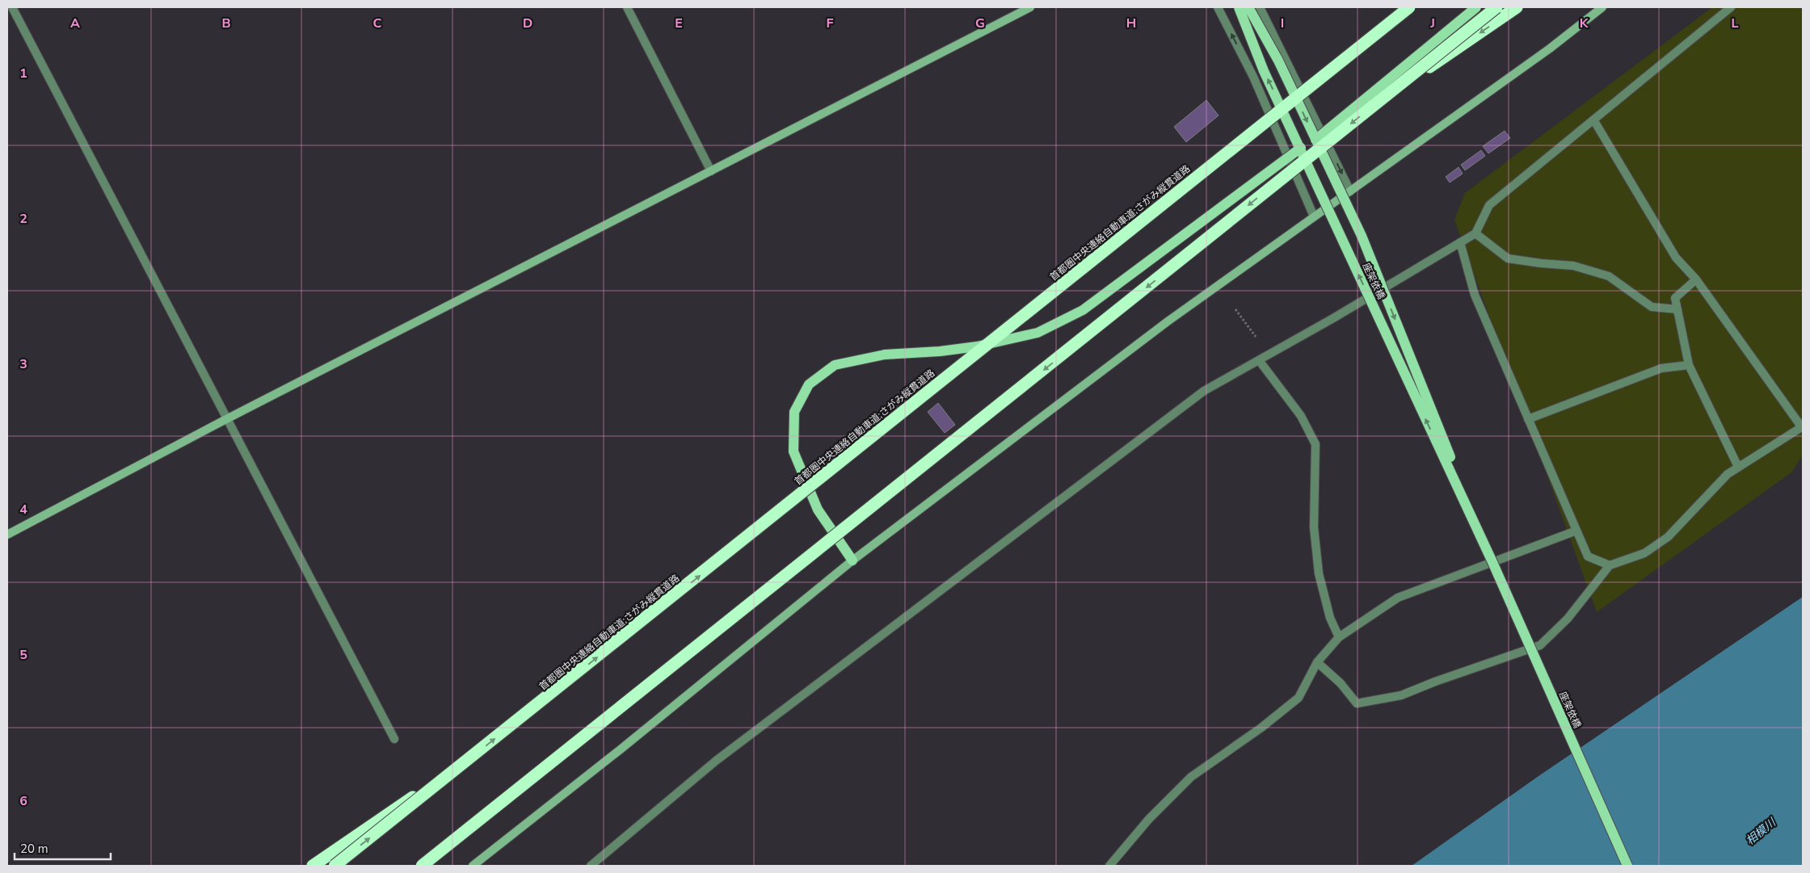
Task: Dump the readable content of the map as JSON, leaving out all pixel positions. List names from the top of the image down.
{
  "streets": {
    "highway": ["首都圏中央連絡自動車道;さがみ縦貫道路"],
    "main road": ["座架依橋"]
  },
  "water": ["相模川"],
  "scale_bar": "20 m",
  "grid": {
    "columns": [
      "A",
      "B",
      "C",
      "D",
      "E",
      "F",
      "G",
      "H",
      "I",
      "J",
      "K",
      "L"
    ],
    "rows": [
      "1",
      "2",
      "3",
      "4",
      "5",
      "6"
    ]
  }
}
